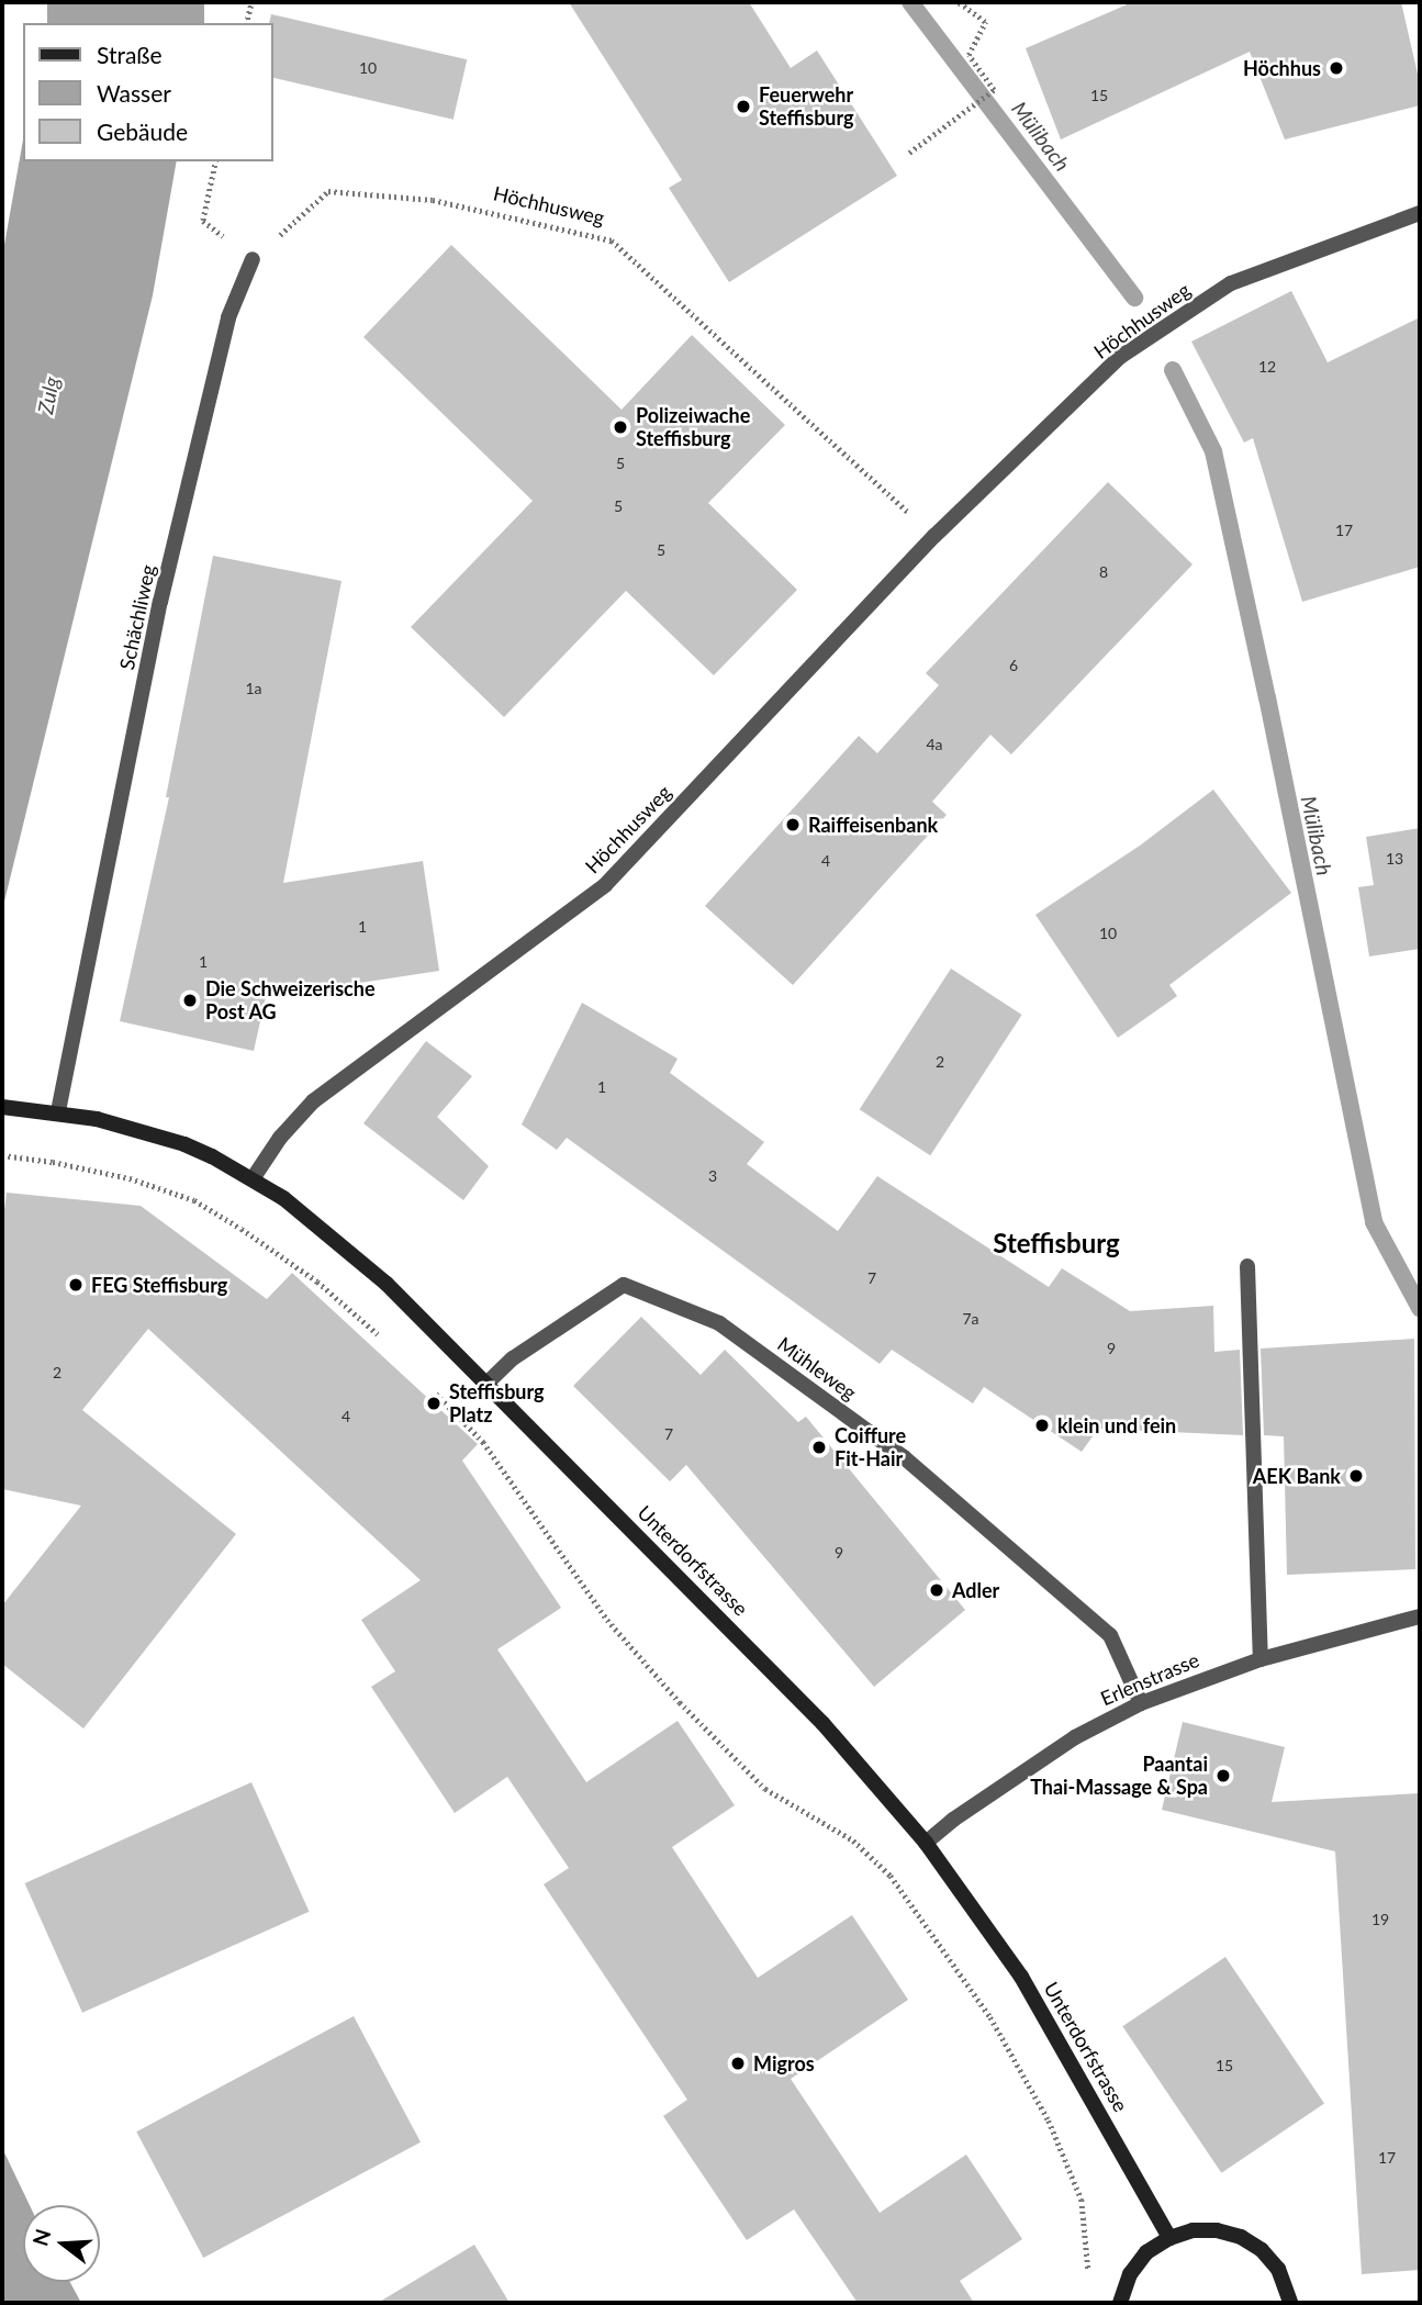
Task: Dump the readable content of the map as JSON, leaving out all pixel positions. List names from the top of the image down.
{
  "streets": {
    "main road": ["Unterdorfstrasse"],
    "street": [
      "Höchhusweg",
      "Schächliweg",
      "Mühleweg",
      "Erlenstrasse"
    ]
  },
  "crossings": [
    ["Höchhusweg", "Schächliweg"],
    ["Höchhusweg", "Unterdorfstrasse"],
    ["Schächliweg", "Unterdorfstrasse"],
    ["Mühleweg", "Unterdorfstrasse"],
    ["Mühleweg", "Erlenstrasse"],
    ["Unterdorfstrasse", "Erlenstrasse"]
  ],
  "districts": ["Steffisburg"],
  "water": ["Mülibach", "Zulg"],
  "places": [
    "Höchhus",
    "Feuerwehr Steffisburg",
    "Polizeiwache Steffisburg",
    "Raiffeisenbank",
    "Die Schweizerische Post AG",
    "FEG Steffisburg",
    "Steffisburg Platz",
    "klein und fein",
    "Coiffure Fit-Hair",
    "AEK Bank",
    "Adler",
    "Paantai Thai-Massage & Spa",
    "Migros"
  ],
  "house_numbers": [
    "10",
    "15",
    "12",
    "5",
    "5",
    "17",
    "5",
    "8",
    "6",
    "1a",
    "4a",
    "13",
    "4",
    "1",
    "10",
    "1",
    "2",
    "1",
    "3",
    "7",
    "7a",
    "9",
    "2",
    "4",
    "7",
    "9",
    "19",
    "15",
    "17"
  ],
  "legend": ["Straße", "Wasser", "Gebäude"],
  "north": "left"
}
